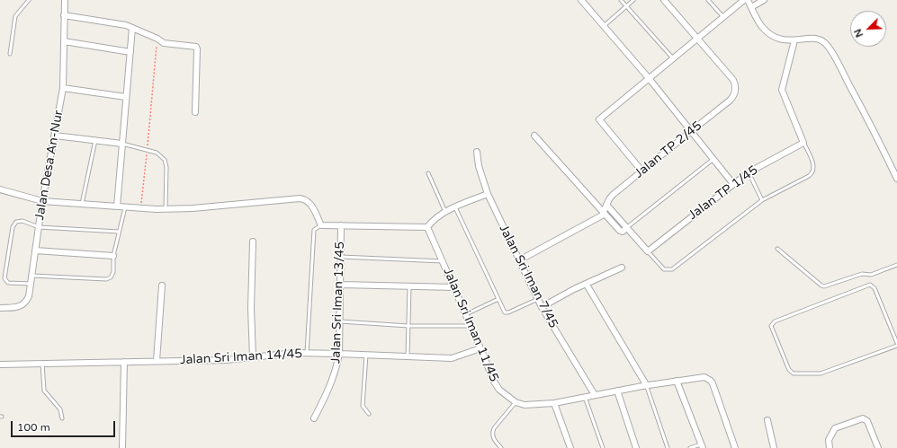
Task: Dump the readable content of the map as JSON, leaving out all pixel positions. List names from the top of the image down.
{
  "streets": {
    "street": [
      "Jalan TP 2/45",
      "Jalan Desa An-Nur",
      "Jalan TP 1/45",
      "Jalan Sri Iman 7/45",
      "Jalan Sri Iman 13/45",
      "Jalan Sri Iman 11/45",
      "Jalan Sri Iman 14/45"
    ]
  },
  "crossings": [
    ["Jalan Sri Iman 7/45", "Jalan Sri Iman 11/45"],
    ["Jalan Sri Iman 13/45", "Jalan Sri Iman 14/45"],
    ["Jalan Sri Iman 11/45", "Jalan Sri Iman 14/45"]
  ],
  "scale_bar": "100 m",
  "north": "bottom left"
}
